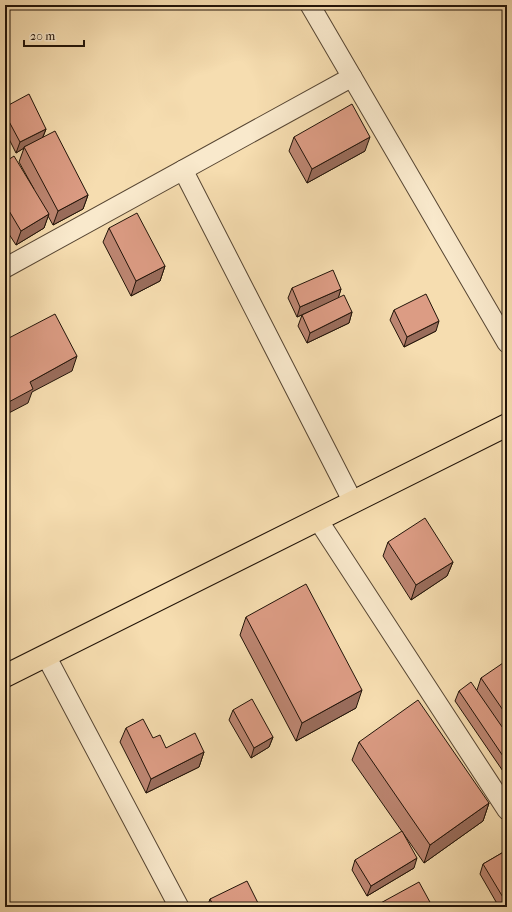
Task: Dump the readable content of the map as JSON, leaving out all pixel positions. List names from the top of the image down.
{
  "scale_bar": "20 m"
}
